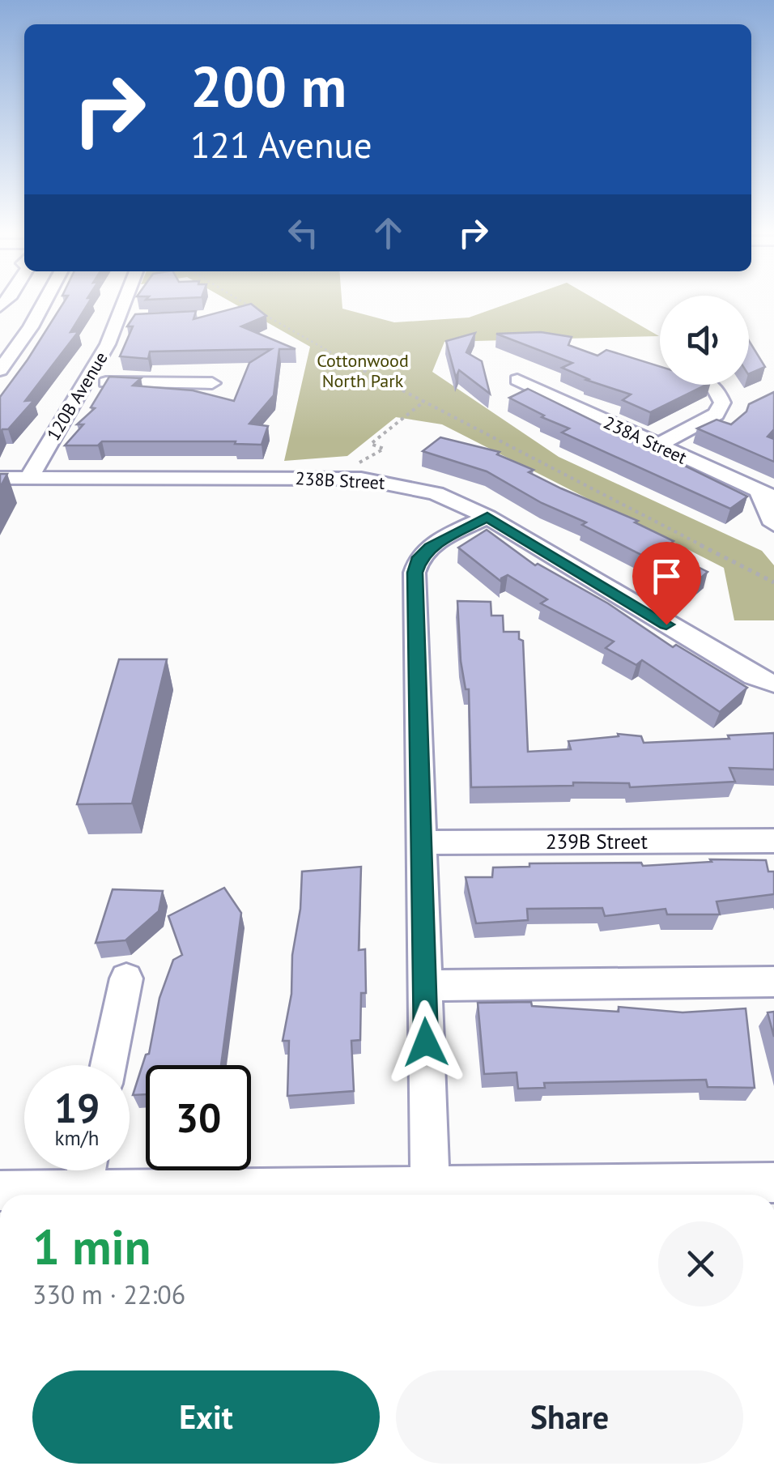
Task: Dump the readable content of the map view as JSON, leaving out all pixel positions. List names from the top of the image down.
{
  "streets": {
    "street": [
      "120B Avenue",
      "238A Street",
      "238B Street",
      "239B Street"
    ]
  },
  "crossings": [
    ["120B Avenue", "238B Street"]
  ],
  "parks": ["Cottonwood North Park"],
  "page": {
    "turn": ["200 m", "121 Avenue"],
    "speed": "19 km/h",
    "limit": "30",
    "heading": ["1 min", "330 m · 22:06"],
    "buttons": ["Exit", "Share"]
  }
}
